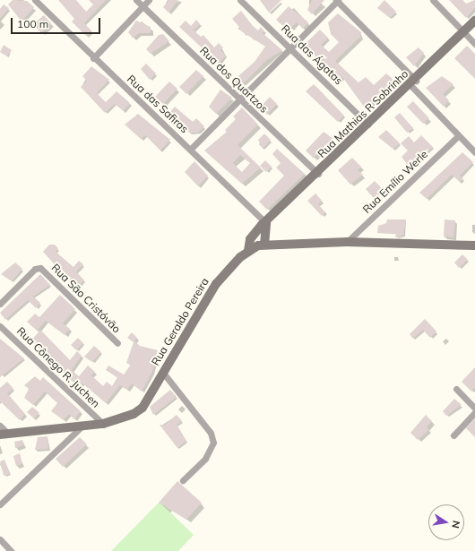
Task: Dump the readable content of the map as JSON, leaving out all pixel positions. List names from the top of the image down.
{
  "streets": {
    "main road": ["Rua Mathias R Sobrinho", "Rua Geraldo Pereira"],
    "street": [
      "Rua das Ágatas",
      "Rua dos Quartzos",
      "Rua das Safiras",
      "Rua Emílio Werle",
      "Rua São Cristóvão",
      "Rua Cônego R. Juchen"
    ]
  },
  "crossings": [
    ["Rua das Ágatas", "Rua Mathias R Sobrinho"],
    ["Rua dos Quartzos", "Rua Mathias R Sobrinho"],
    ["Rua das Safiras", "Rua Mathias R Sobrinho"],
    ["Rua Mathias R Sobrinho", "Rua Geraldo Pereira"],
    ["Rua Emílio Werle", "Rua Geraldo Pereira"],
    ["Rua Geraldo Pereira", "Rua Cônego R. Juchen"]
  ],
  "scale_bar": "100 m",
  "north": "right"
}
